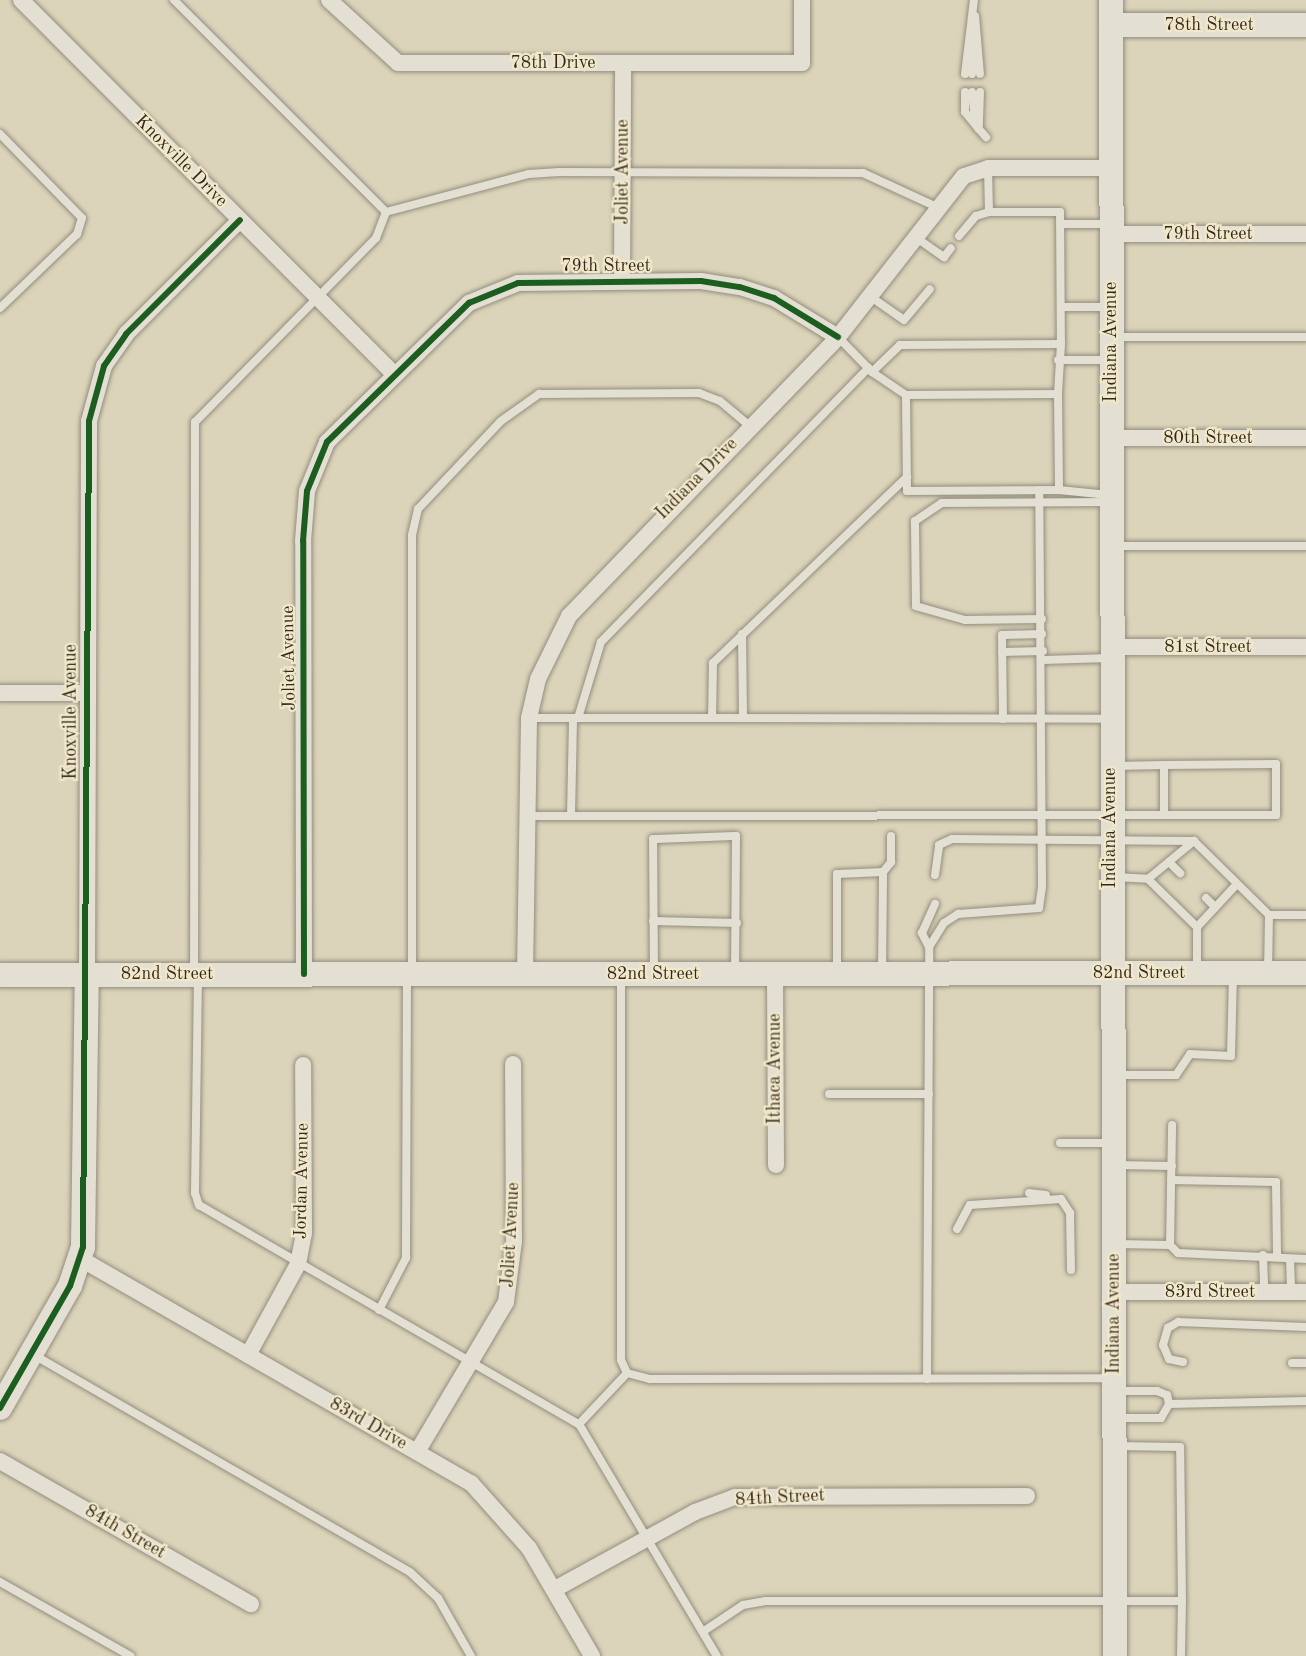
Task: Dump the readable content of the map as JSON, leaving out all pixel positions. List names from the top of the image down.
{
  "streets": {
    "main road": [
      "78th Street",
      "Indiana Avenue",
      "Knoxville Avenue",
      "82nd Street"
    ],
    "street": [
      "78th Drive",
      "Knoxville Drive",
      "Joliet Avenue",
      "79th Street",
      "80th Street",
      "Indiana Drive",
      "81st Street",
      "Ithaca Avenue",
      "Jordan Avenue",
      "83rd Street",
      "83rd Drive",
      "84th Street"
    ]
  },
  "crossings": [
    ["78th Street", "Indiana Avenue"],
    ["78th Drive", "Joliet Avenue"],
    ["Knoxville Drive", "Joliet Avenue"],
    ["Knoxville Drive", "79th Street"],
    ["Knoxville Drive", "Knoxville Avenue"],
    ["Joliet Avenue", "79th Street"],
    ["Joliet Avenue", "82nd Street"],
    ["Joliet Avenue", "83rd Drive"],
    ["79th Street", "Indiana Avenue"],
    ["79th Street", "Indiana Drive"],
    ["Indiana Avenue", "80th Street"],
    ["Indiana Avenue", "Indiana Drive"],
    ["Indiana Avenue", "81st Street"],
    ["Indiana Avenue", "82nd Street"],
    ["Indiana Avenue", "83rd Street"],
    ["Indiana Drive", "82nd Street"],
    ["Knoxville Avenue", "82nd Street"],
    ["Knoxville Avenue", "83rd Drive"],
    ["82nd Street", "Ithaca Avenue"],
    ["Jordan Avenue", "83rd Drive"],
    ["83rd Drive", "84th Street"]
  ]
}
